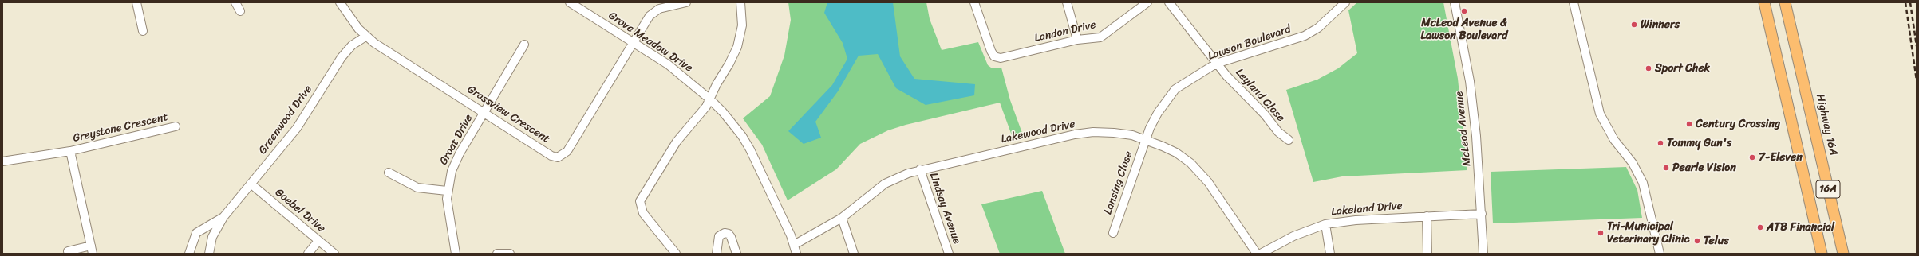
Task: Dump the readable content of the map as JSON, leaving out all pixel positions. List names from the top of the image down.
{
  "streets": {
    "main road": ["Highway 16A", "16A"],
    "street": [
      "Landon Drive",
      "Grove Meadow Drive",
      "Lawson Boulevard",
      "Leyland Close",
      "Grassview Crescent",
      "Greenwood Drive",
      "Greystone Crescent",
      "McLeod Avenue",
      "Lakewood Drive",
      "Groat Drive",
      "Lansing Close",
      "Lindsay Avenue",
      "Lakeland Drive",
      "Goebel Drive"
    ]
  },
  "crossings": [
    ["Grove Meadow Drive", "Grassview Crescent"],
    ["Grove Meadow Drive", "Lakewood Drive"],
    ["Lawson Boulevard", "Leyland Close"],
    ["Lawson Boulevard", "Lakewood Drive"],
    ["Lawson Boulevard", "Lansing Close"],
    ["Grassview Crescent", "Greenwood Drive"],
    ["Grassview Crescent", "Groat Drive"],
    ["Greenwood Drive", "Goebel Drive"],
    ["McLeod Avenue", "Lakeland Drive"],
    ["Lakewood Drive", "Lansing Close"],
    ["Lakewood Drive", "Lindsay Avenue"]
  ],
  "places": [
    "McLeod Avenue & Lawson Boulevard",
    "Winners",
    "Sport Chek",
    "Century Crossing",
    "Tommy Gun's",
    "7-Eleven",
    "Pearle Vision",
    "ATB Financial",
    "Tri-Municipal Veterinary Clinic",
    "Telus"
  ]
}
